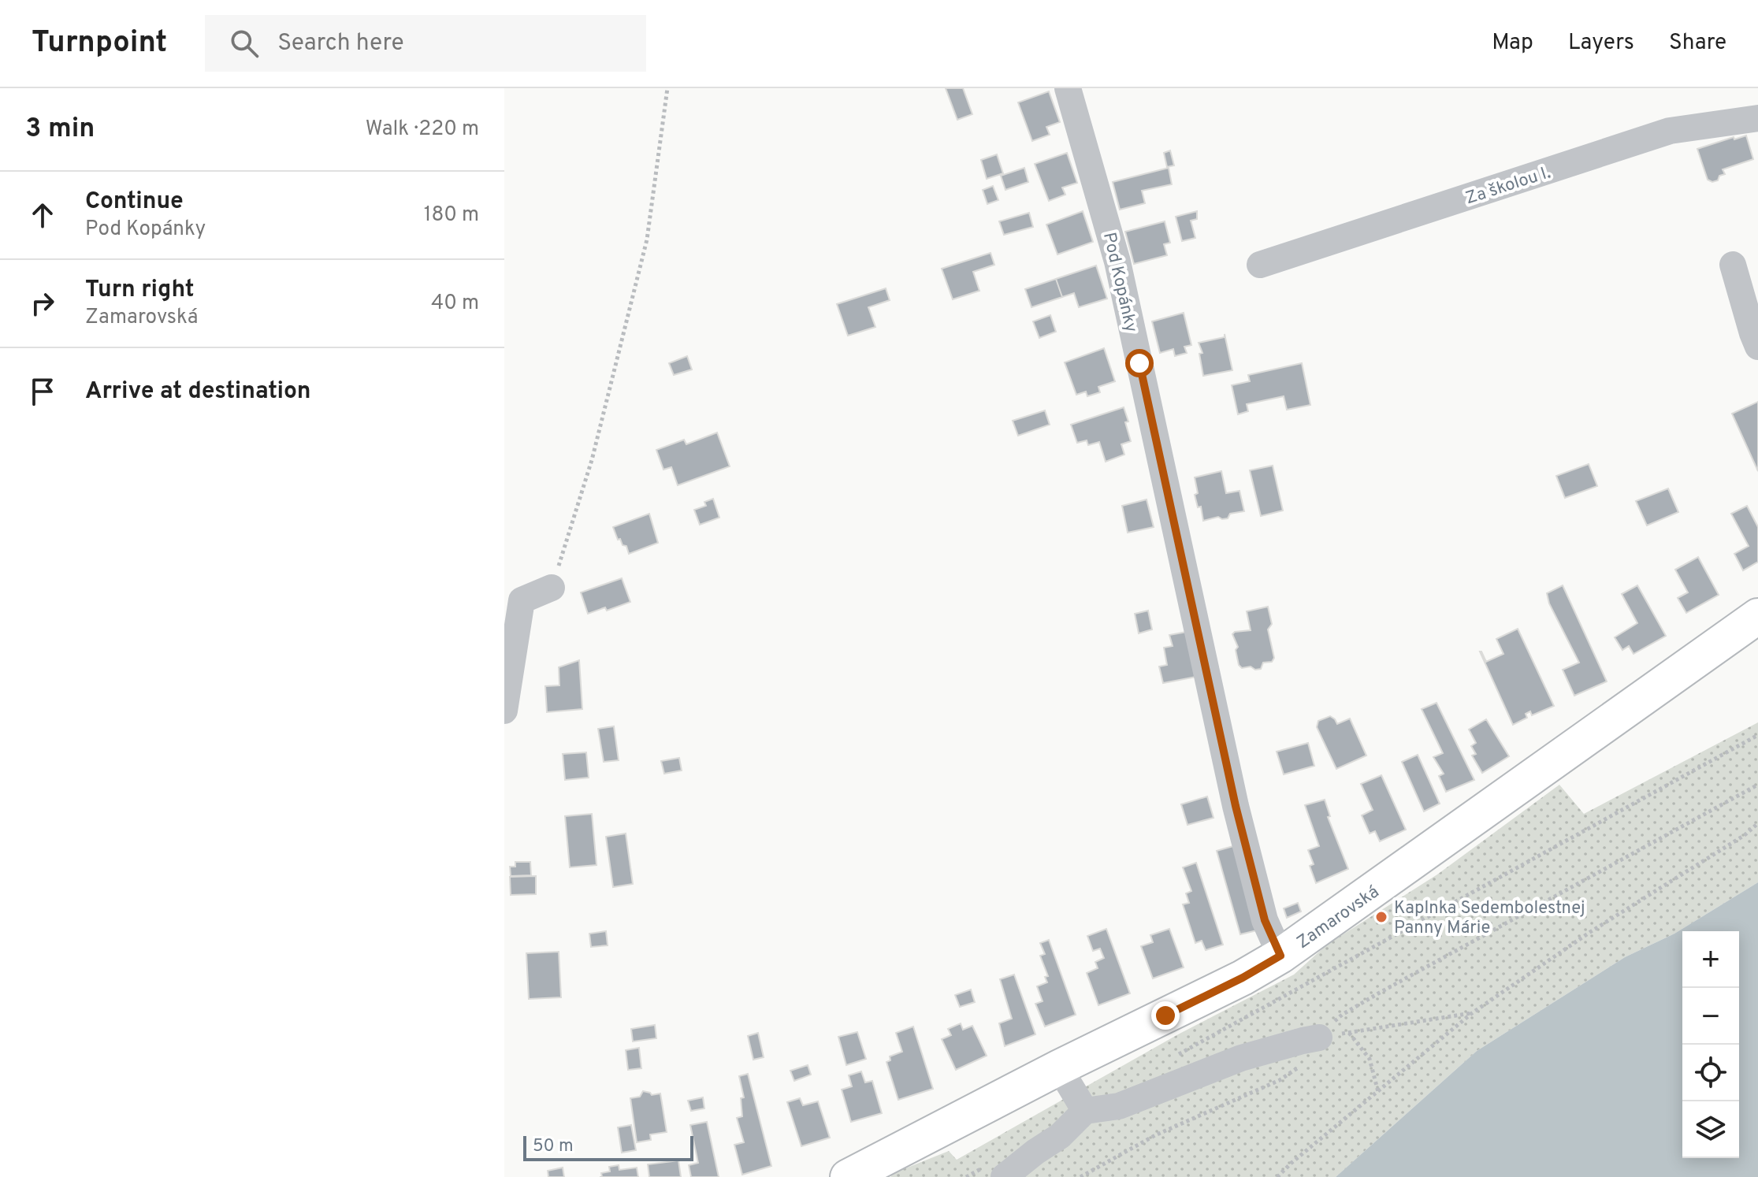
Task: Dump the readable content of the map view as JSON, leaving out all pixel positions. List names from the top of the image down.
{
  "streets": {
    "main road": ["Zamarovská"],
    "street": ["Za školou I.", "Pod Kopánky"]
  },
  "crossings": [
    ["Pod Kopánky", "Zamarovská"]
  ],
  "places": ["Kaplnka Sedembolestnej Panny Márie"],
  "scale_bar": "50 m",
  "page": {
    "header": "Turnpoint",
    "search": "Search here",
    "nav": ["Map", "Layers", "Share"],
    "heading": ["3 min", "Walk · 220 m"],
    "list": [
      ["Continue", "Pod Kopánky", "180 m"],
      ["Turn right", "Zamarovská", "40 m"],
      "Arrive at destination"
    ],
    "map_buttons": ["+", "−"],
    "scale": "50 m"
  }
}
